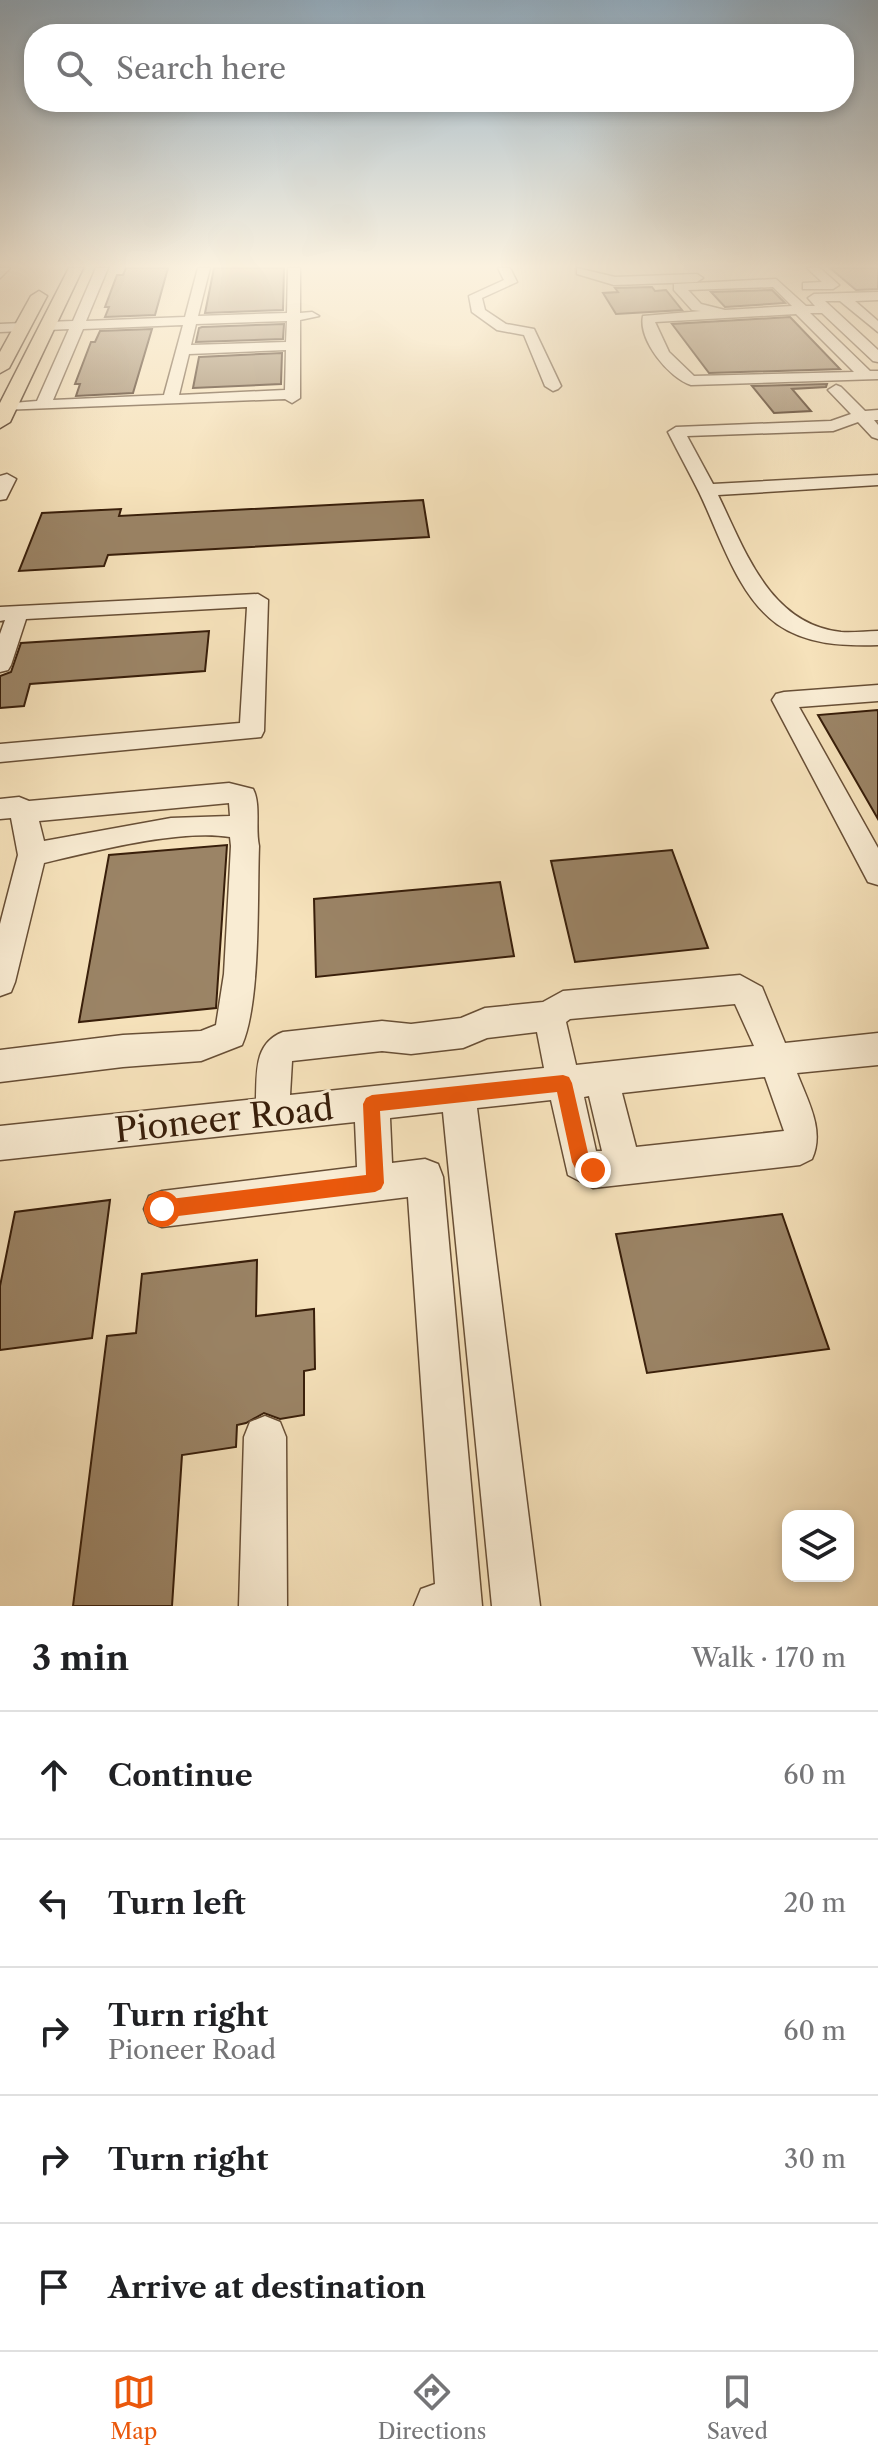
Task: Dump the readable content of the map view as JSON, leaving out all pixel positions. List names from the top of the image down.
{
  "streets": {
    "street": ["Pioneer Road"]
  },
  "page": {
    "search": "Search here",
    "heading": ["3 min", "Walk · 170 m"],
    "list": [
      ["Continue", "60 m"],
      ["Turn left", "20 m"],
      ["Turn right", "Pioneer Road", "60 m"],
      ["Turn right", "30 m"],
      "Arrive at destination"
    ],
    "nav": ["Map", "Directions", "Saved"]
  }
}
